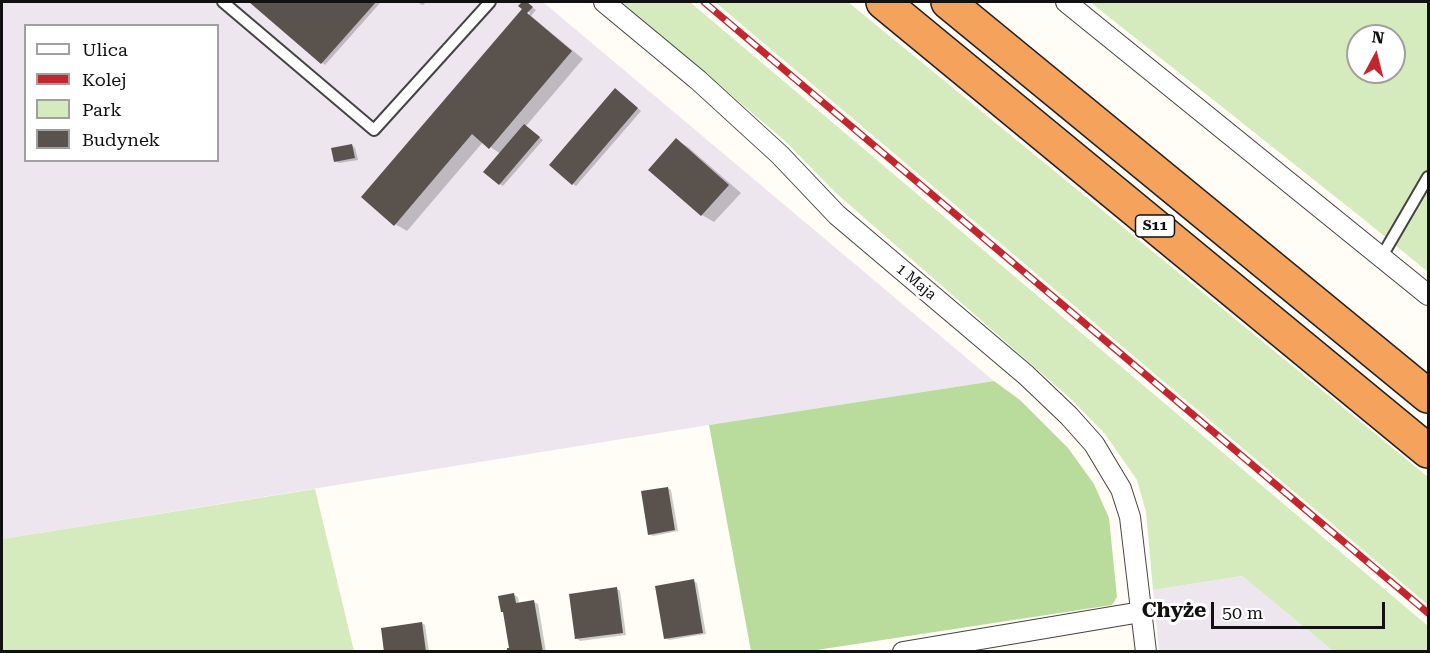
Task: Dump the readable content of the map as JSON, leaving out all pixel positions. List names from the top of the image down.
{
  "streets": {
    "highway": ["S11"],
    "street": ["1 Maja"]
  },
  "districts": ["Chyże"],
  "legend": [
    "Ulica",
    "Kolej",
    "Park",
    "Budynek"
  ],
  "scale_bar": "50 m",
  "north": "top"
}
